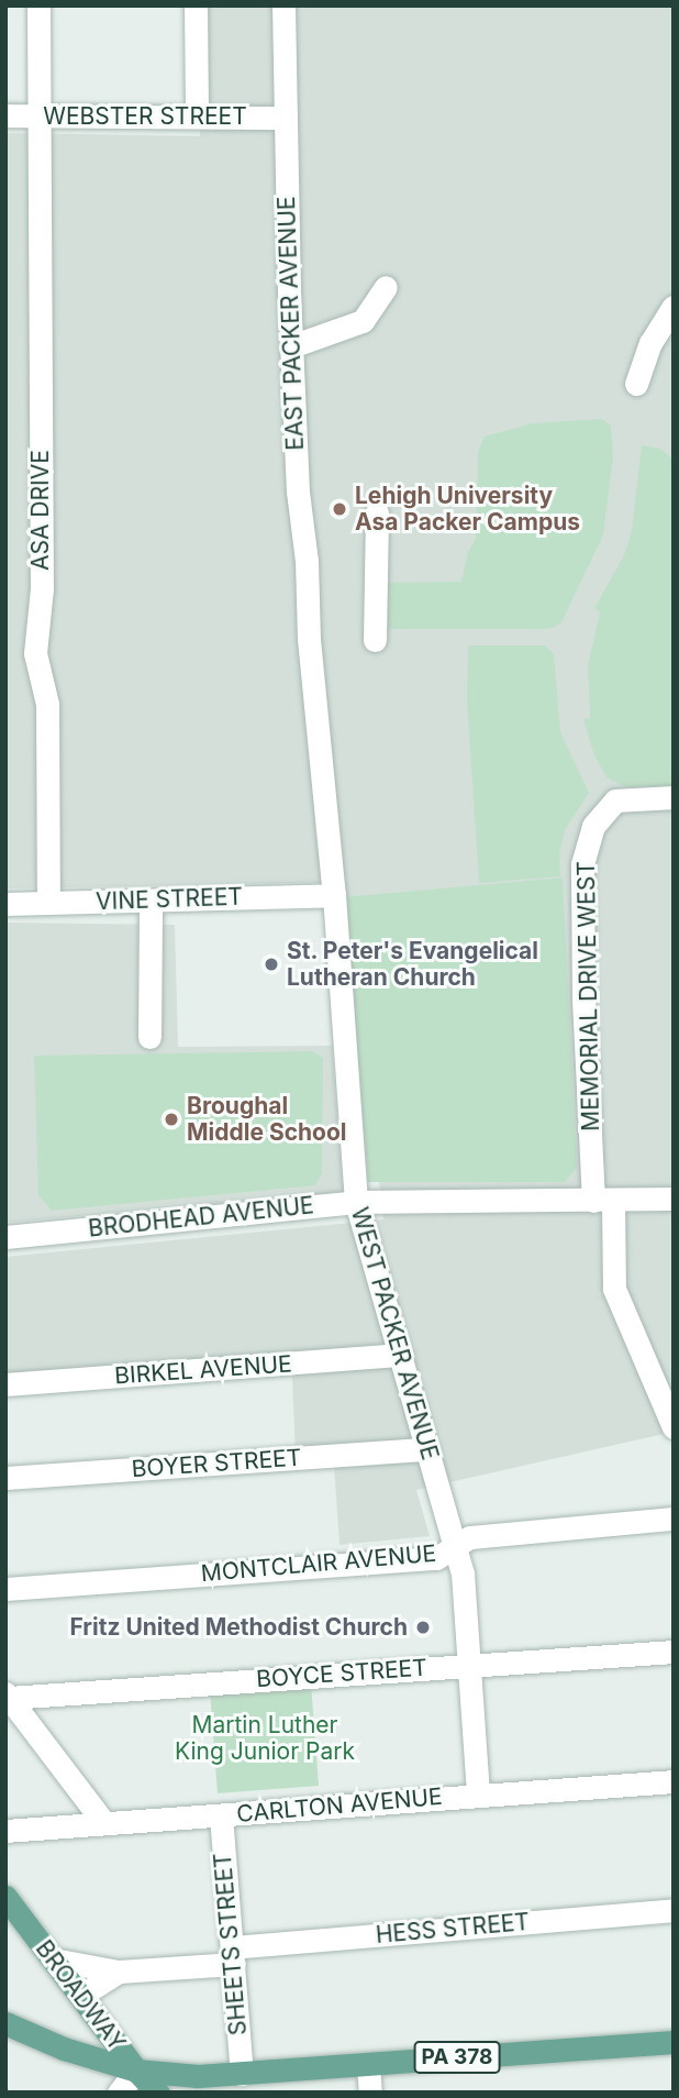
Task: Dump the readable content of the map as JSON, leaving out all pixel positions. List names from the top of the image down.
{
  "streets": {
    "main road": ["BROADWAY", "PA 378"],
    "street": [
      "WEBSTER STREET",
      "EAST PACKER AVENUE",
      "ASA DRIVE",
      "VINE STREET",
      "MEMORIAL DRIVE WEST",
      "BRODHEAD AVENUE",
      "WEST PACKER AVENUE",
      "BIRKEL AVENUE",
      "BOYER STREET",
      "MONTCLAIR AVENUE",
      "BOYCE STREET",
      "CARLTON AVENUE",
      "HESS STREET",
      "SHEETS STREET"
    ]
  },
  "crossings": [
    ["WEBSTER STREET", "EAST PACKER AVENUE"],
    ["WEBSTER STREET", "ASA DRIVE"],
    ["EAST PACKER AVENUE", "WEST PACKER AVENUE"],
    ["ASA DRIVE", "VINE STREET"],
    ["VINE STREET", "WEST PACKER AVENUE"],
    ["MEMORIAL DRIVE WEST", "BRODHEAD AVENUE"],
    ["BRODHEAD AVENUE", "WEST PACKER AVENUE"],
    ["WEST PACKER AVENUE", "BIRKEL AVENUE"],
    ["WEST PACKER AVENUE", "BOYER STREET"],
    ["WEST PACKER AVENUE", "MONTCLAIR AVENUE"],
    ["WEST PACKER AVENUE", "BOYCE STREET"],
    ["WEST PACKER AVENUE", "CARLTON AVENUE"],
    ["CARLTON AVENUE", "SHEETS STREET"],
    ["HESS STREET", "SHEETS STREET"],
    ["SHEETS STREET", "PA 378"],
    ["BROADWAY", "PA 378"]
  ],
  "parks": ["Martin Luther King Junior Park"],
  "places": [
    "Lehigh University Asa Packer Campus",
    "St. Peter's Evangelical Lutheran Church",
    "Broughal Middle School",
    "Fritz United Methodist Church"
  ]
}
